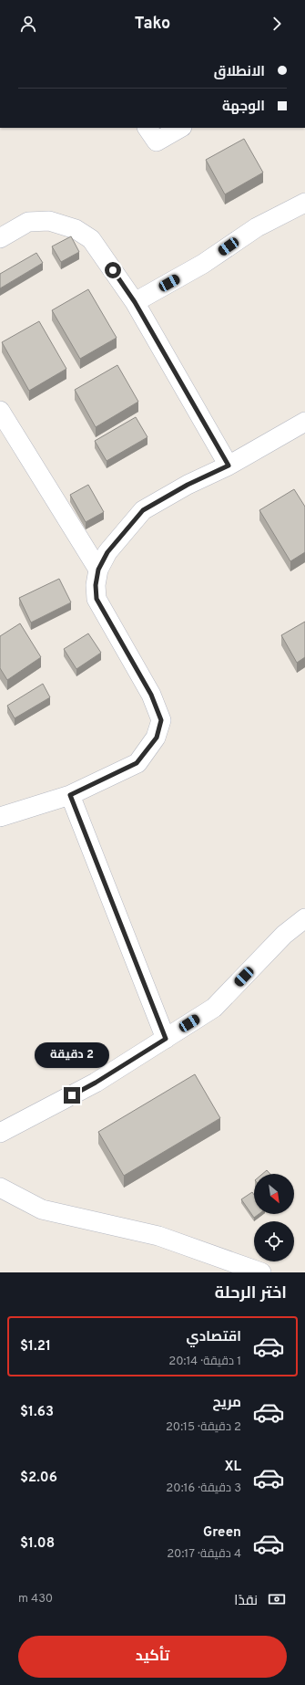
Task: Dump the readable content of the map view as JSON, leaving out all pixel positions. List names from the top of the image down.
{
  "north": "bottom right",
  "page": {
    "header": "Tako",
    "banner": ["الانطلاق", "الوجهة"],
    "bubble": "2 دقيقة",
    "heading": "اختر الرحلة",
    "list": [
      {
        "name": "اقتصادي",
        "note": "1 دقيقة · 20:14",
        "value": "$1.21"
      },
      {
        "name": "مريح",
        "note": "2 دقيقة · 20:15",
        "value": "$1.63"
      },
      {
        "name": "XL",
        "note": "3 دقيقة · 20:16",
        "value": "$2.06"
      },
      {
        "name": "Green",
        "note": "4 دقيقة · 20:17",
        "value": "$1.08"
      }
    ],
    "pay": ["نقدًا", "430 m"],
    "buttons": "تأكيد"
  }
}
